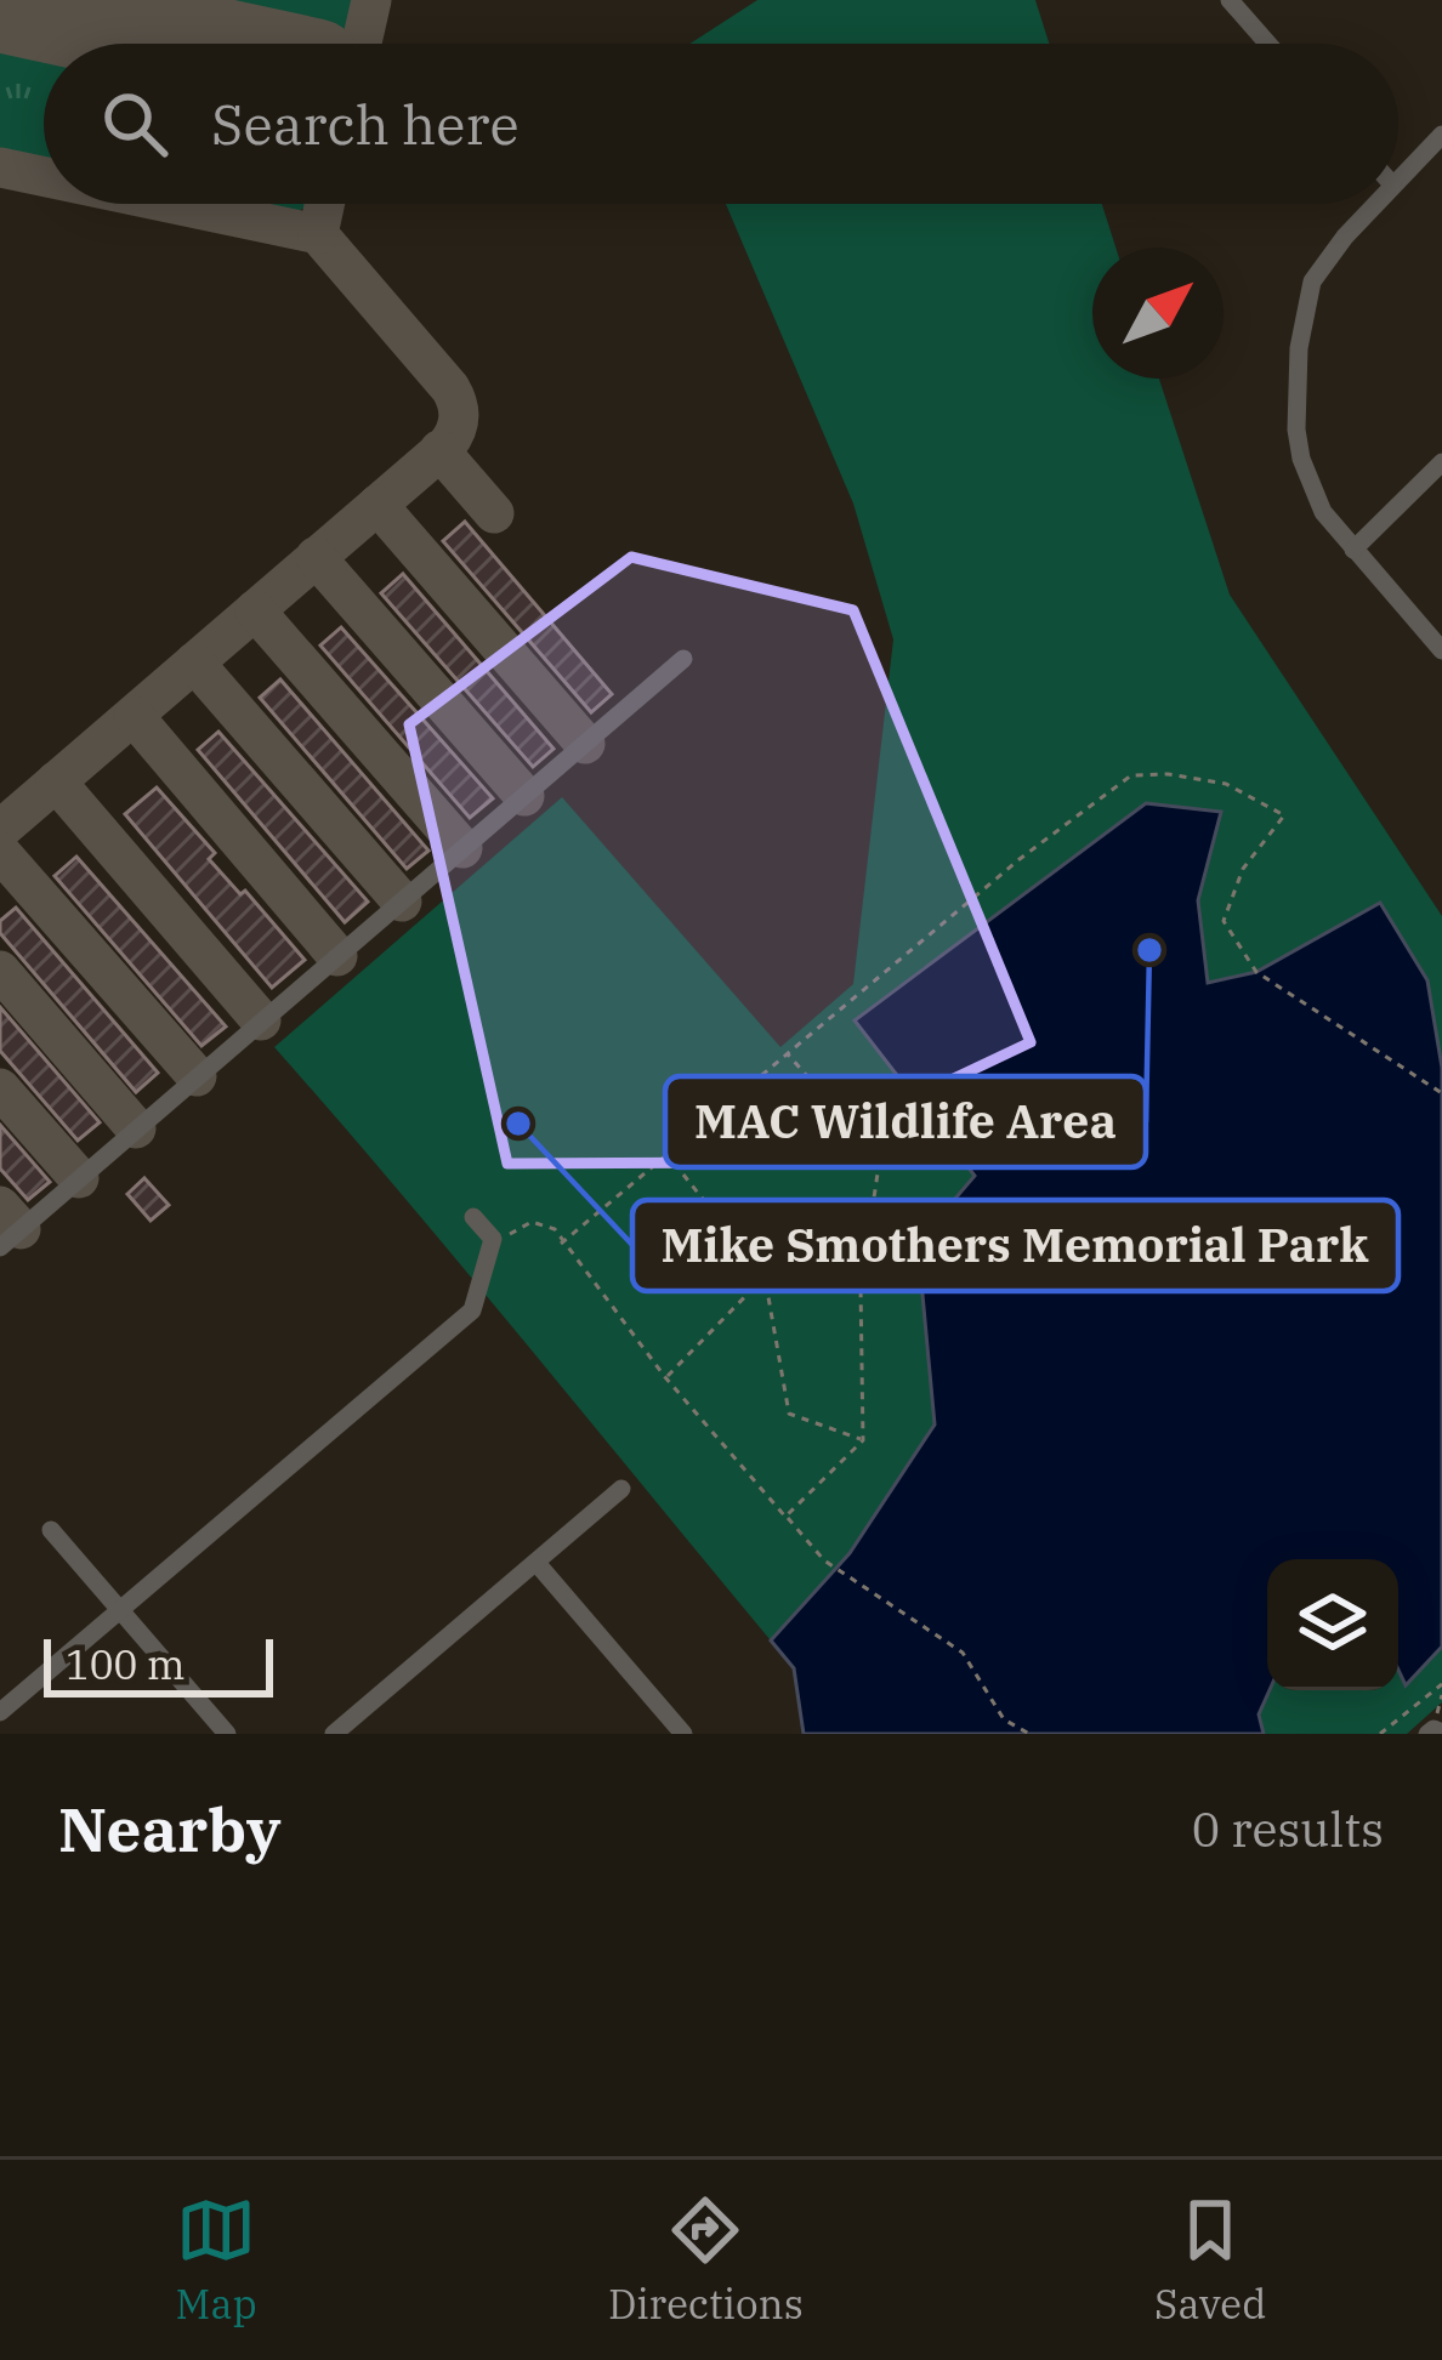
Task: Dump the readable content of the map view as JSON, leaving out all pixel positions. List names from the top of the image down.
{
  "places": ["MAC Wildlife Area", "Mike Smothers Memorial Park"],
  "scale_bar": "100 m",
  "north": "top right",
  "page": {
    "search": "Search here",
    "scale": "100 m",
    "heading": ["Nearby", "0 results"],
    "nav": ["Map", "Directions", "Saved"]
  }
}
